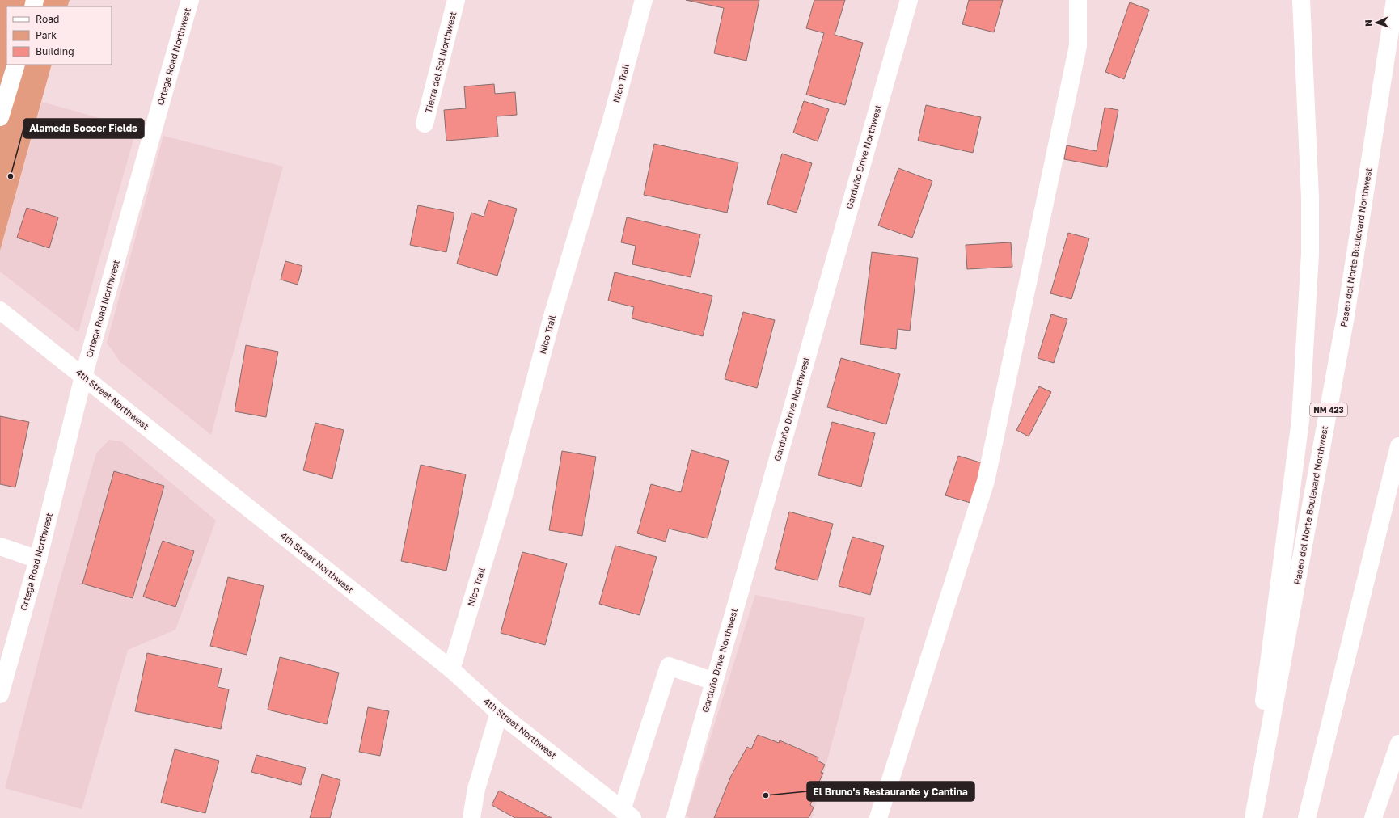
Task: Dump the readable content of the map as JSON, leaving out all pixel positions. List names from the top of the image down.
{
  "streets": {
    "main road": [
      "Ortega Road Northwest",
      "Tierra del Sol Northwest",
      "Nico Trail",
      "Garduño Drive Northwest",
      "Paseo del Norte Boulevard Northwest",
      "4th Street Northwest",
      "NM 423"
    ]
  },
  "crossings": [
    ["Ortega Road Northwest", "4th Street Northwest"],
    ["Nico Trail", "4th Street Northwest"]
  ],
  "places": ["Alameda Soccer Fields", "El Bruno's Restaurante y Cantina"],
  "legend": ["Road", "Park", "Building"],
  "north": "left"
}
